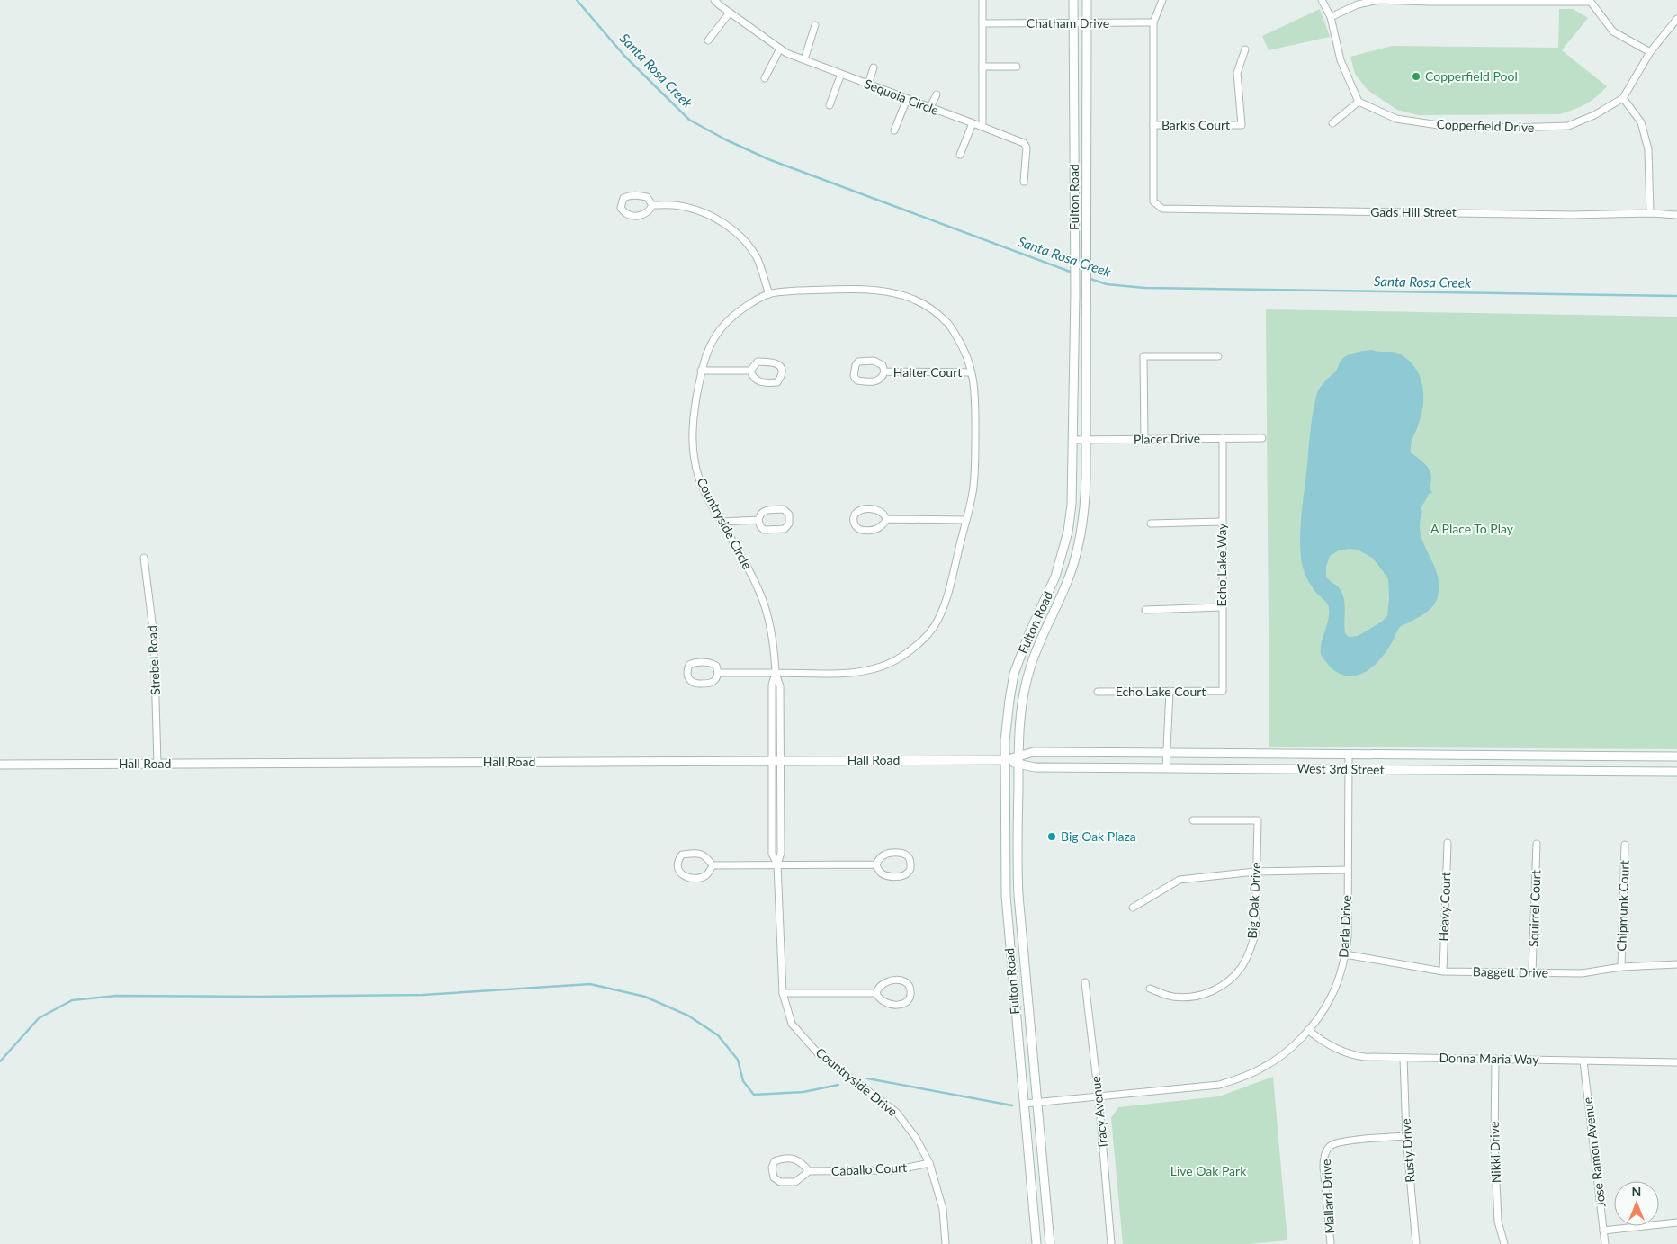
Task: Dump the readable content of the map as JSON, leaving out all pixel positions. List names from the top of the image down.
{
  "streets": {
    "main road": ["Fulton Road", "Hall Road", "West 3rd Street"],
    "street": [
      "Chatham Drive",
      "Sequoia Circle",
      "Barkis Court",
      "Copperfield Drive",
      "Gads Hill Street",
      "Halter Court",
      "Placer Drive",
      "Countryside Circle",
      "Echo Lake Way",
      "Strebel Road",
      "Echo Lake Court",
      "Big Oak Drive",
      "Chipmunk Court",
      "Heavy Court",
      "Squirrel Court",
      "Darla Drive",
      "Baggett Drive",
      "Donna Maria Way",
      "Countryside Drive",
      "Tracy Avenue",
      "Rusty Drive",
      "Nikki Drive",
      "Jose Ramon Avenue",
      "Caballo Court",
      "Mallard Drive"
    ]
  },
  "crossings": [
    ["Chatham Drive", "Fulton Road"],
    ["Barkis Court", "Gads Hill Street"],
    ["Fulton Road", "Placer Drive"],
    ["Fulton Road", "Hall Road"],
    ["Fulton Road", "West 3rd Street"],
    ["Fulton Road", "Darla Drive"],
    ["Halter Court", "Countryside Circle"],
    ["Placer Drive", "Echo Lake Way"],
    ["Countryside Circle", "Countryside Drive"],
    ["Echo Lake Way", "Echo Lake Court"],
    ["Strebel Road", "Hall Road"],
    ["Hall Road", "West 3rd Street"],
    ["Hall Road", "Countryside Drive"],
    ["West 3rd Street", "Darla Drive"],
    ["Chipmunk Court", "Baggett Drive"],
    ["Heavy Court", "Baggett Drive"],
    ["Squirrel Court", "Baggett Drive"],
    ["Darla Drive", "Baggett Drive"],
    ["Darla Drive", "Donna Maria Way"],
    ["Darla Drive", "Tracy Avenue"],
    ["Donna Maria Way", "Rusty Drive"],
    ["Donna Maria Way", "Nikki Drive"],
    ["Donna Maria Way", "Jose Ramon Avenue"],
    ["Countryside Drive", "Caballo Court"],
    ["Rusty Drive", "Mallard Drive"]
  ],
  "water": ["Santa Rosa Creek"],
  "parks": ["A Place To Play", "Live Oak Park"],
  "places": ["Copperfield Pool", "Big Oak Plaza"],
  "north": "top"
}
